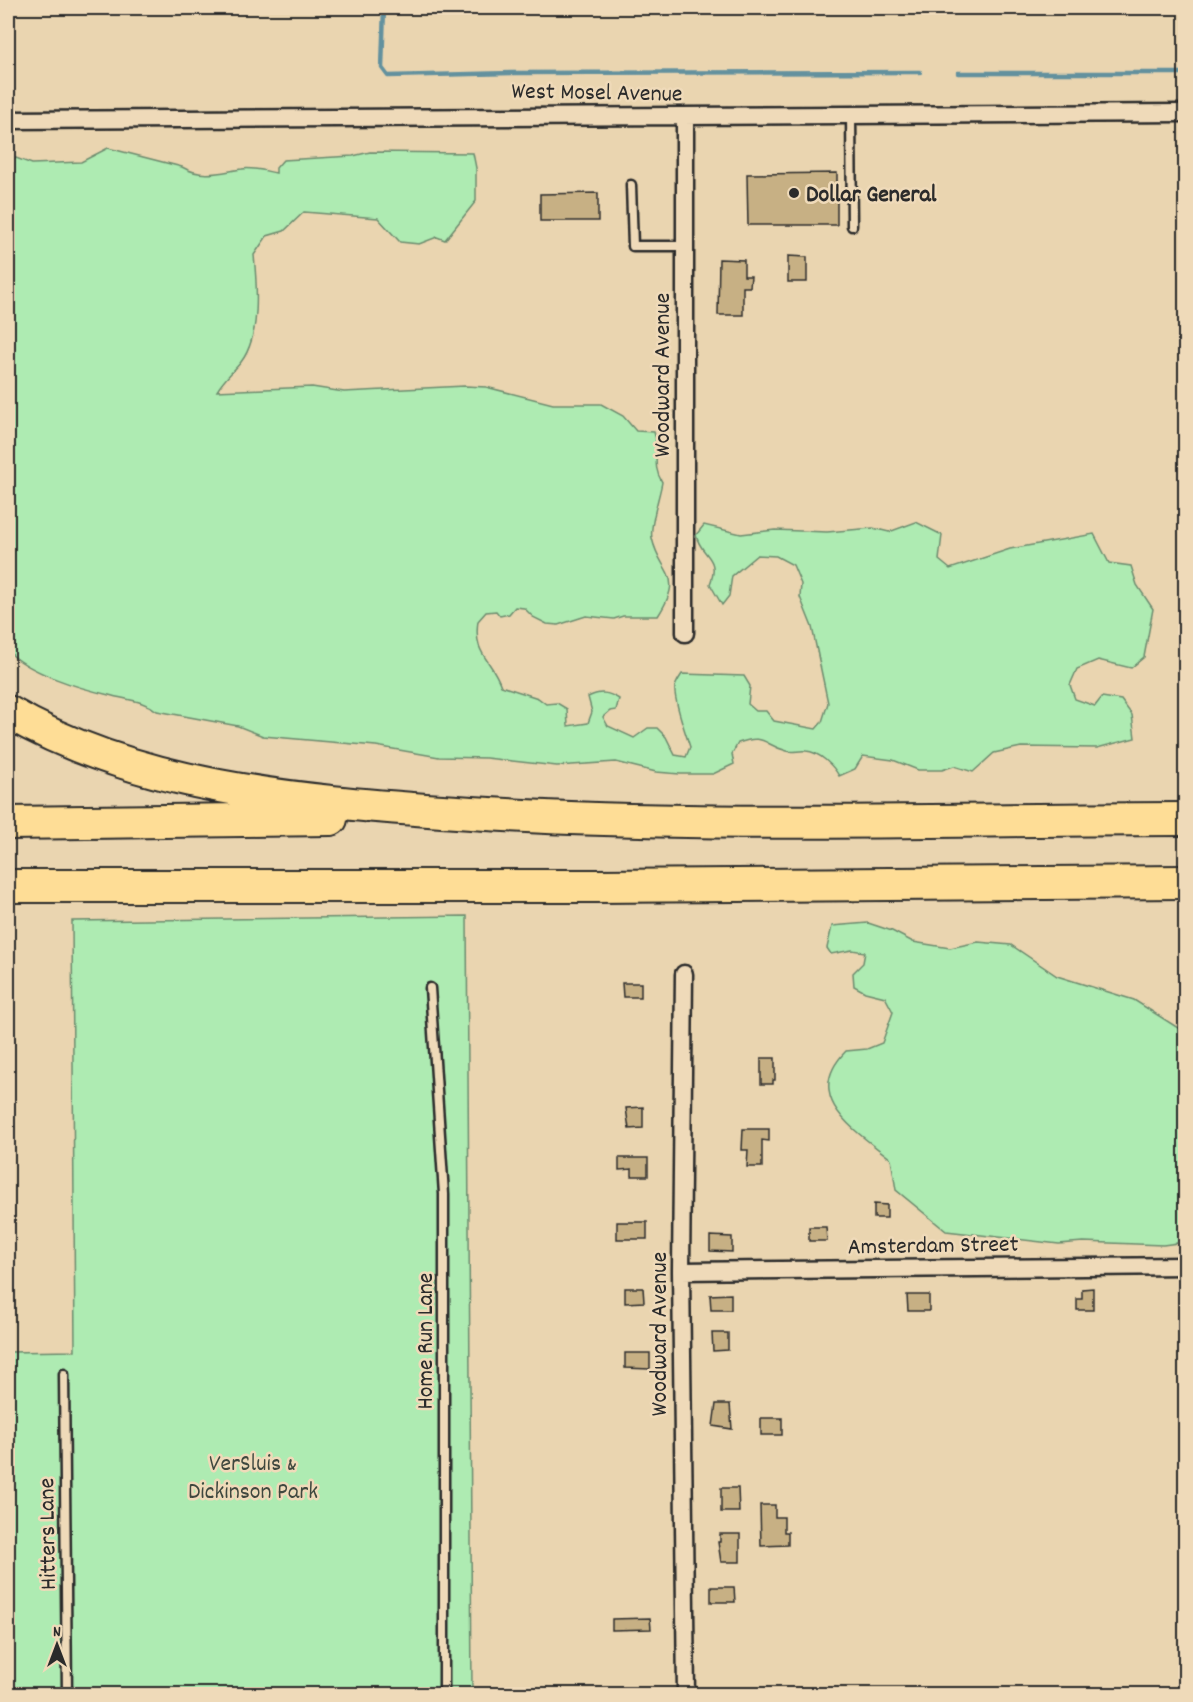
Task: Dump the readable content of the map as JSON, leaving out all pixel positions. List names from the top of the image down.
{
  "streets": {
    "street": ["West Mosel Avenue", "Woodward Avenue", "Amsterdam Street"],
    "lane": ["Home Run Lane", "Hitters Lane"]
  },
  "crossings": [
    ["West Mosel Avenue", "Woodward Avenue"],
    ["Woodward Avenue", "Amsterdam Street"]
  ],
  "parks": ["VerSluis & Dickinson Park"],
  "places": ["Dollar General"],
  "north": "top"
}
